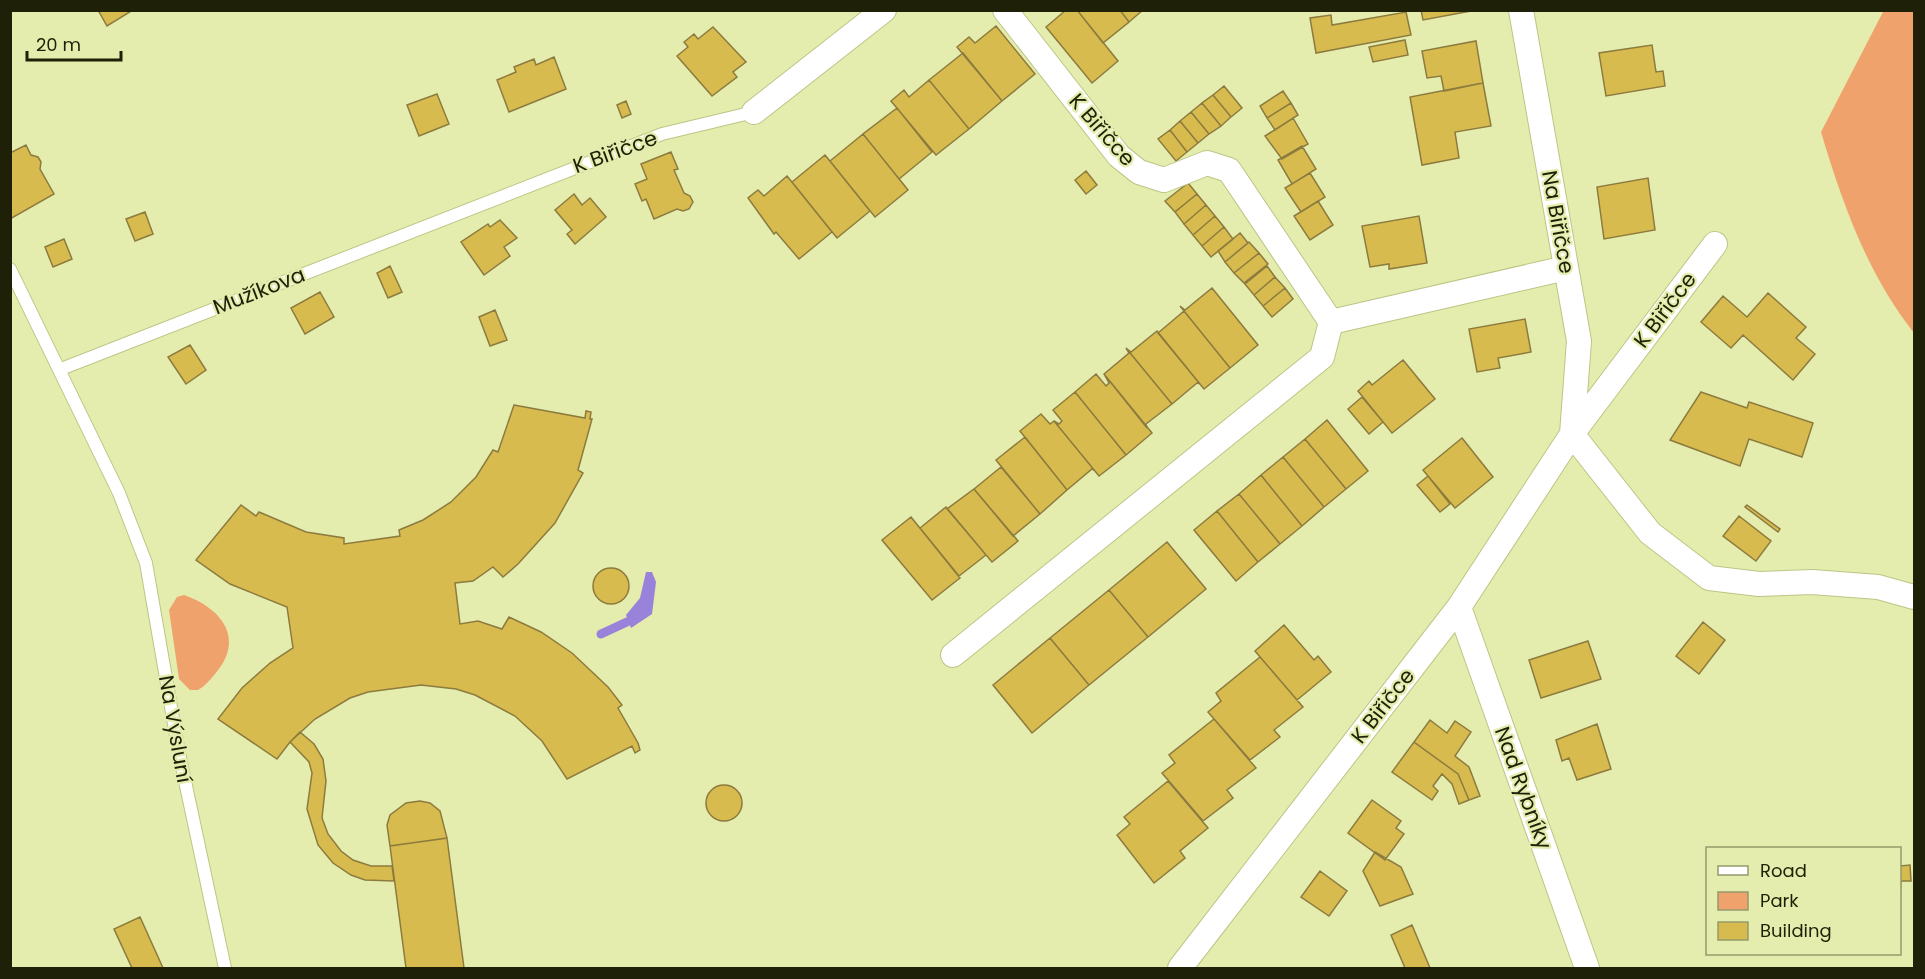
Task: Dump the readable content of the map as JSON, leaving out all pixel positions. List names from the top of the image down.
{
  "streets": {
    "street": ["K Biřičce", "Na Biřičce", "Nad Rybníky"],
    "lane": ["Mužíkova", "Na Výsluní"]
  },
  "crossings": [
    ["K Biřičce", "Na Biřičce"],
    ["K Biřičce", "Mužíkova"],
    ["K Biřičce", "Nad Rybníky"],
    ["Mužíkova", "Na Výsluní"]
  ],
  "legend": ["Road", "Park", "Building"],
  "scale_bar": "20 m"
}
